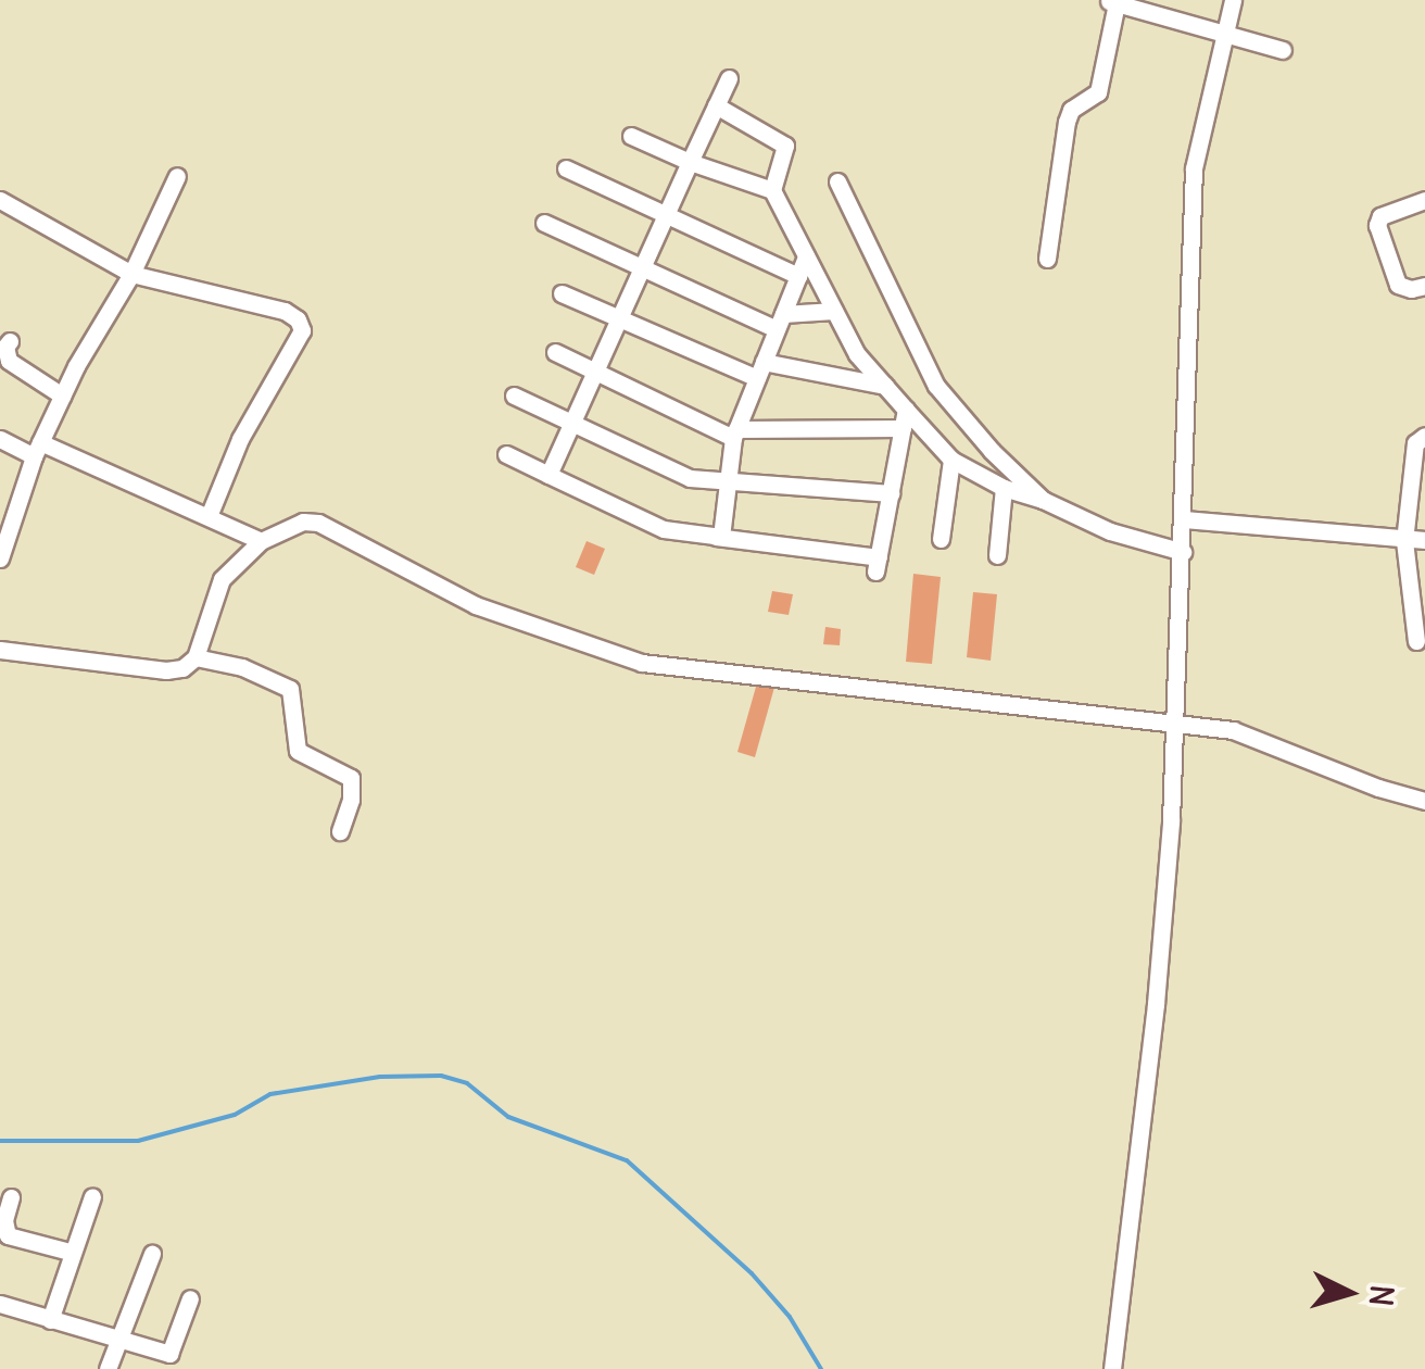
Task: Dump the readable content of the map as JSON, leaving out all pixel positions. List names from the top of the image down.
{
  "north": "right"
}
